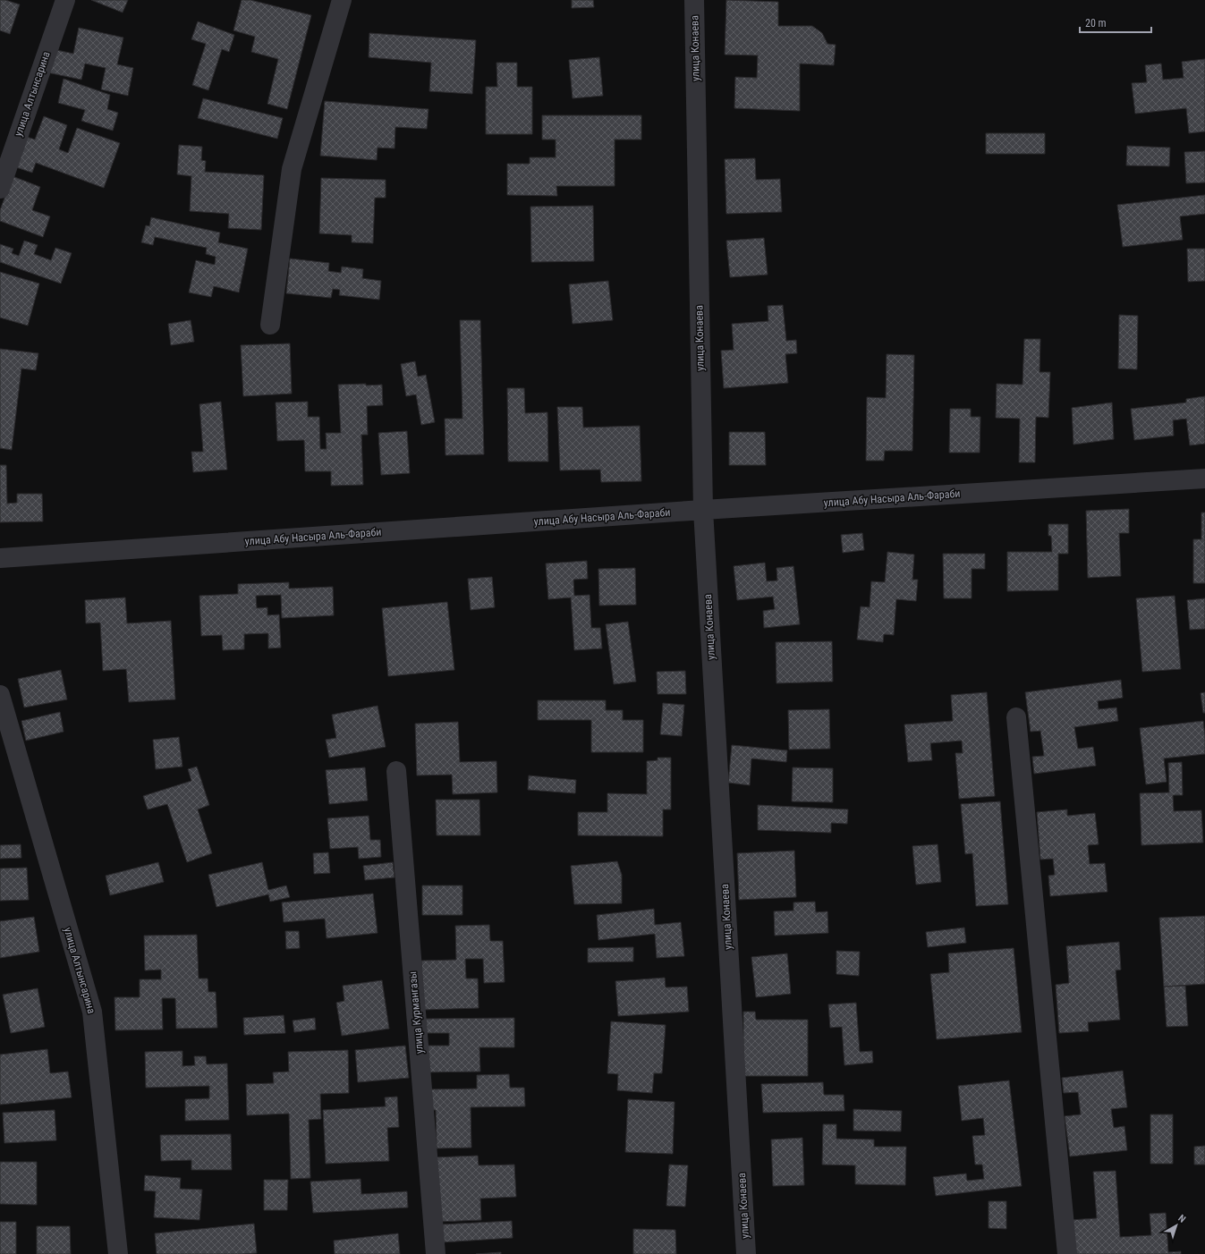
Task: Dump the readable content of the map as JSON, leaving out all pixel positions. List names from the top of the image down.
{
  "streets": {
    "street": [
      "улица Конаева",
      "улица Алтынсарина",
      "улица Абу Насыра Аль-Фараби",
      "улица Курмангазы"
    ]
  },
  "crossings": [
    ["улица Конаева", "улица Абу Насыра Аль-Фараби"]
  ],
  "scale_bar": "20 m",
  "north": "top right"
}
